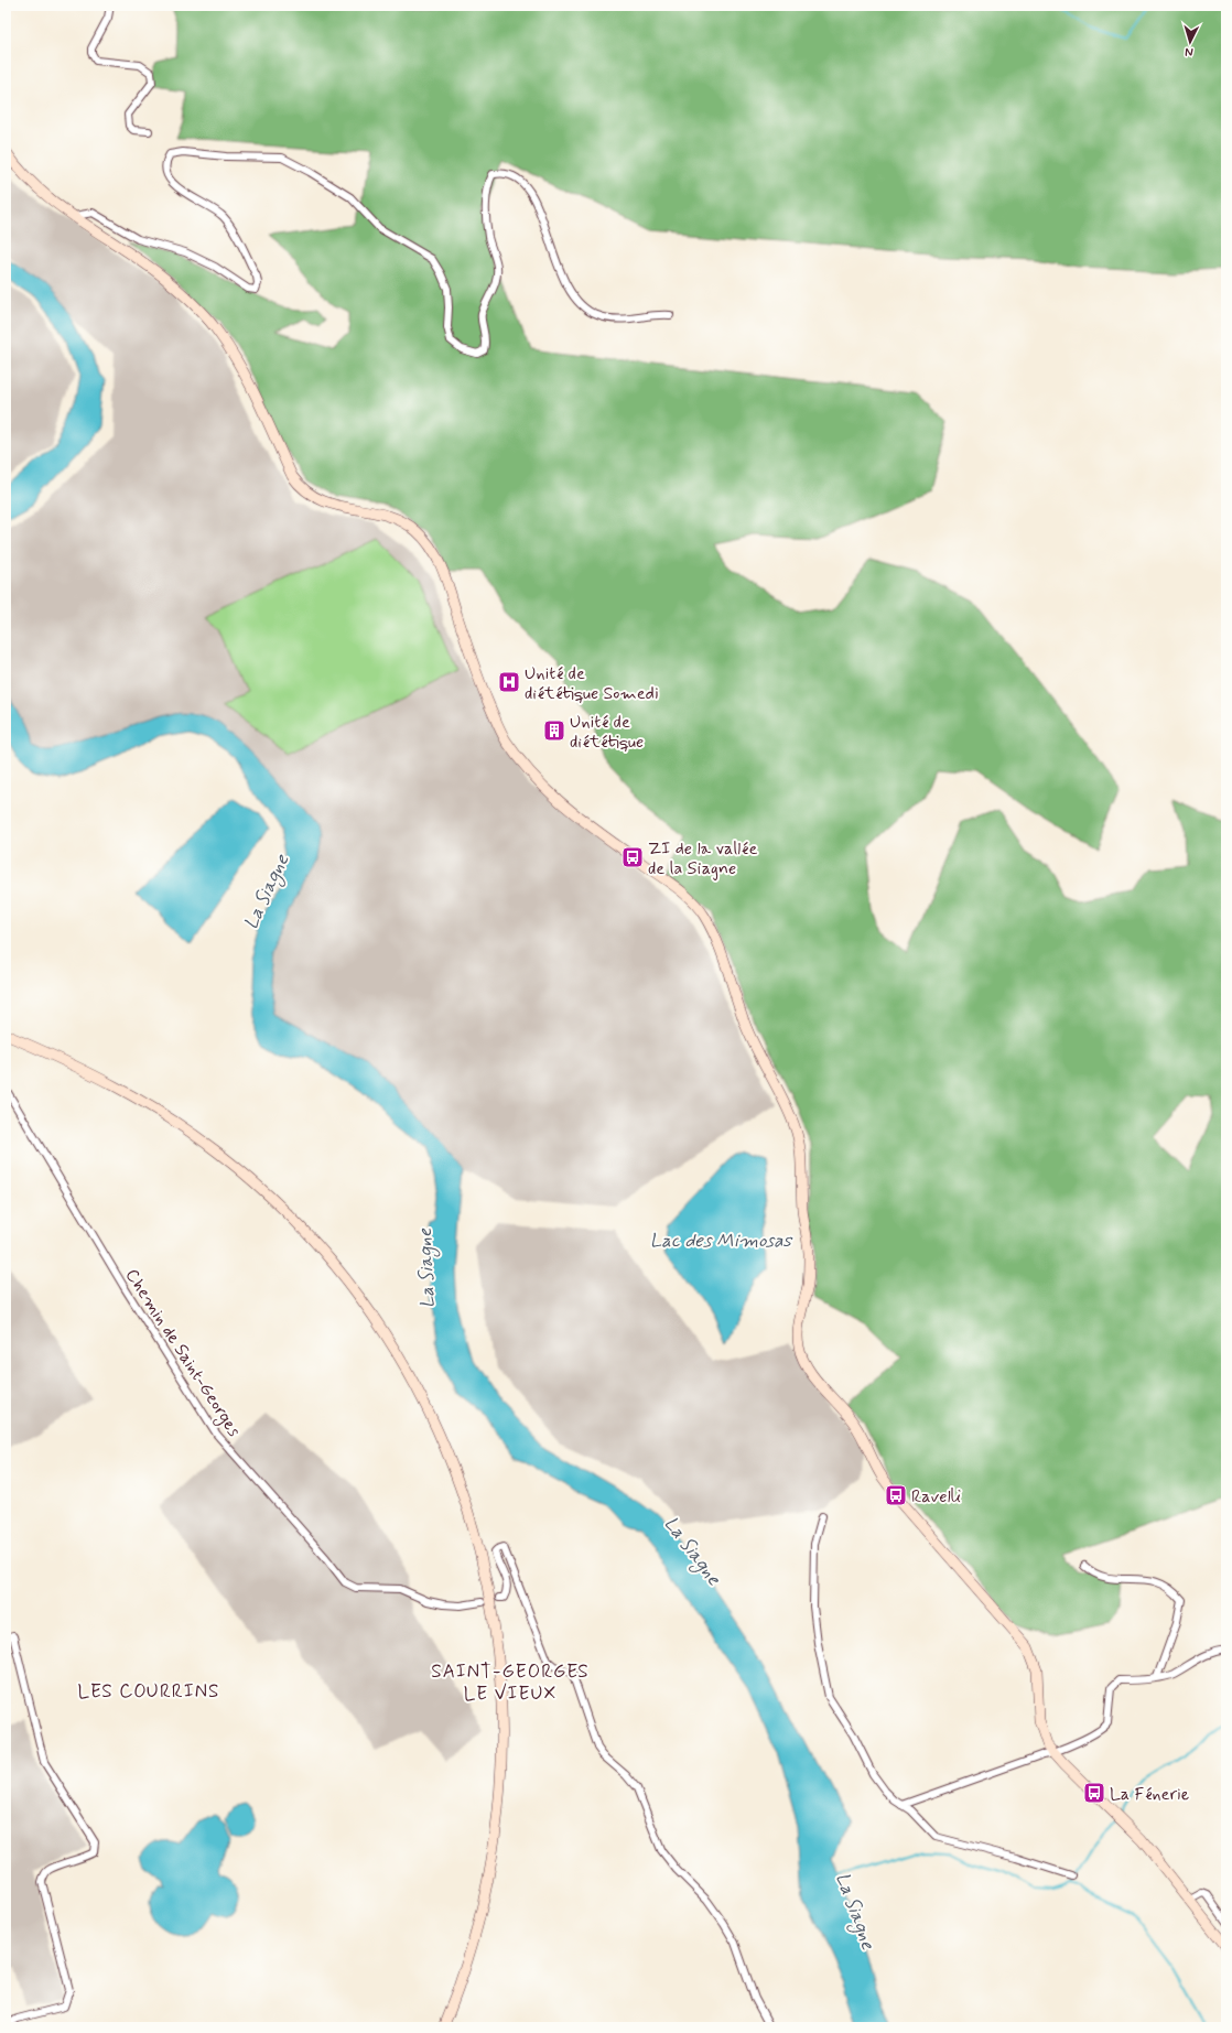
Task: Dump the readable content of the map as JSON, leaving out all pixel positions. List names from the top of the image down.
{
  "streets": {
    "street": ["Chemin de Saint-Georges"]
  },
  "districts": ["SAINT-GEORGES LE VIEUX", "LES COURRINS"],
  "water": ["La Siagne", "Lac des Mimosas"],
  "places": {
    "hospital": ["Unité de diététique Somedi"],
    "building": ["Unité de diététique"],
    "bus stop": ["ZI de la vallée de la Siagne", "Ravelli", "La Fénerie"]
  },
  "north": "bottom"
}
